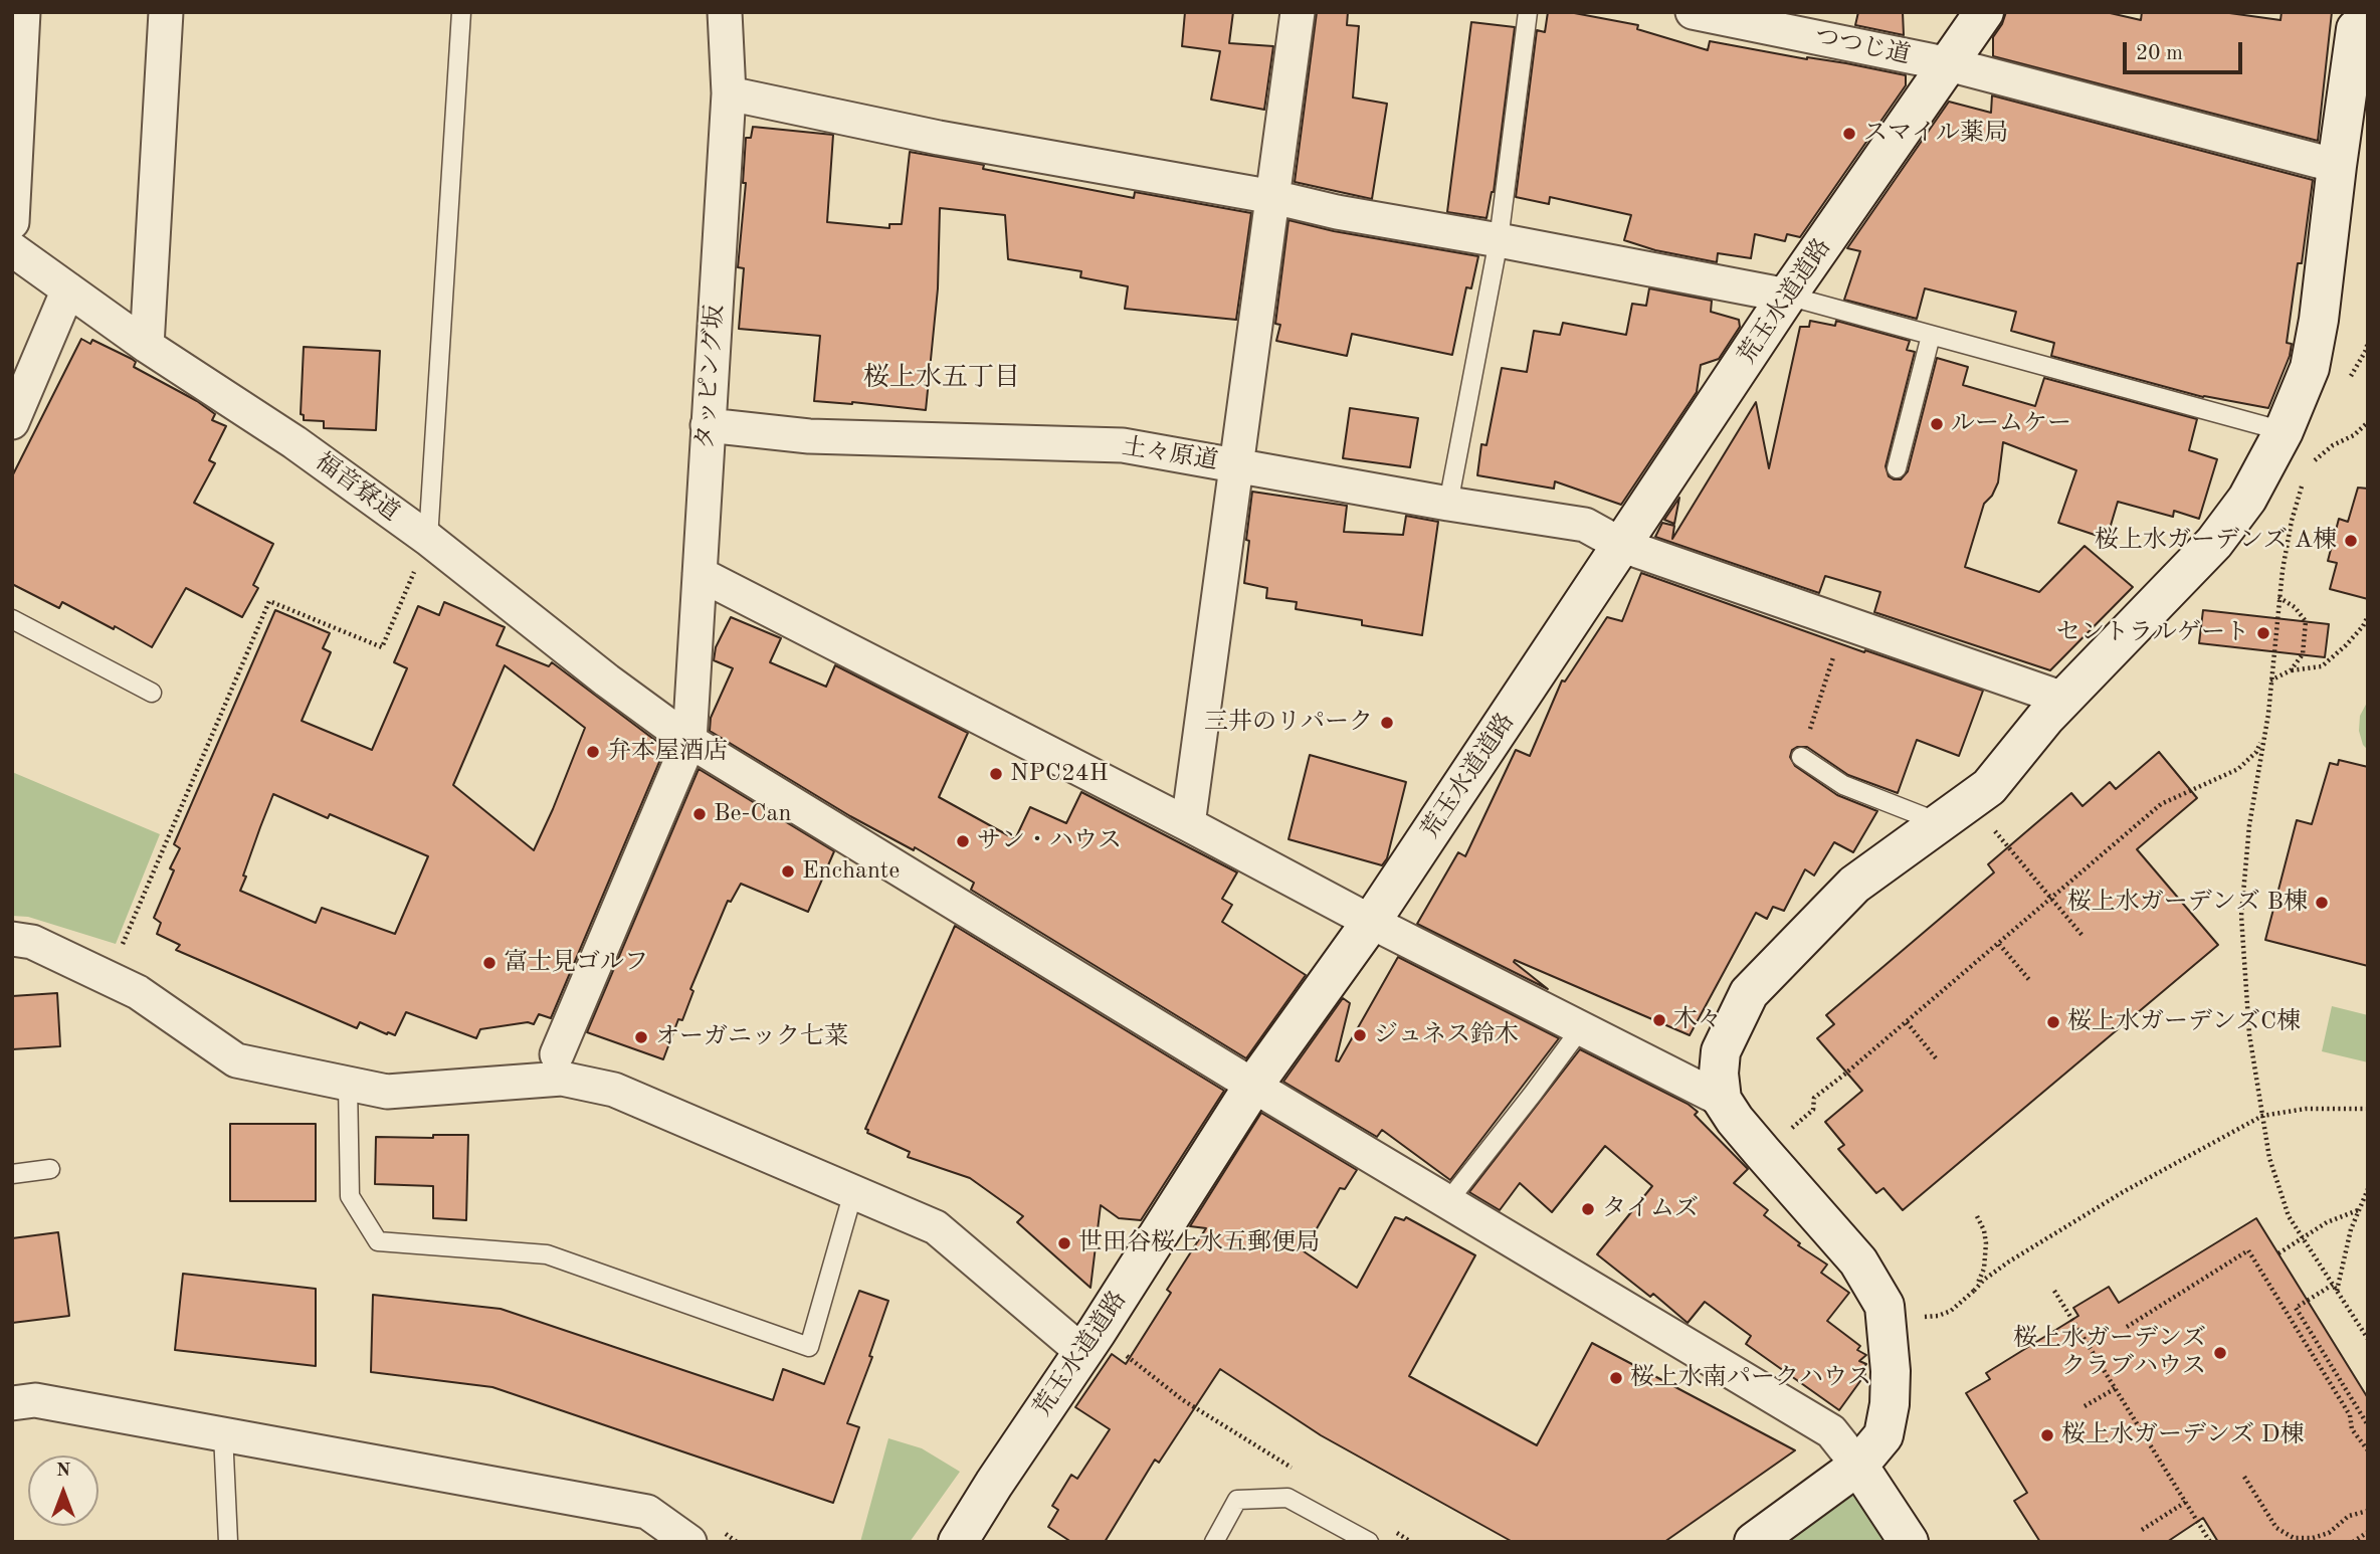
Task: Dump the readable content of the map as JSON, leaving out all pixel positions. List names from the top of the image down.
{
  "streets": {
    "street": [
      "つつじ道",
      "荒玉水道道路",
      "タッピング坂",
      "土々原道",
      "福音寮道"
    ]
  },
  "crossings": [
    ["つつじ道", "荒玉水道道路"],
    ["荒玉水道道路", "土々原道"],
    ["荒玉水道道路", "福音寮道"],
    ["タッピング坂", "土々原道"],
    ["タッピング坂", "福音寮道"]
  ],
  "districts": ["桜上水五丁目"],
  "places": [
    "スマイル薬局",
    "ルームケー",
    "桜上水ガーデンズ A棟",
    "セントラルゲート",
    "三井のリパーク",
    "弁本屋酒店",
    "NPC24H",
    "Be-Can",
    "サン・ハウス",
    "Enchante",
    "桜上水ガーデンズ B棟",
    "富士見ゴルフ",
    "木々",
    "桜上水ガーデンズC棟",
    "ジュネス鈴木",
    "オーガニック七菜",
    "タイムズ",
    "世田谷桜上水五郵便局",
    "桜上水ガーデンズ クラブハウス",
    "桜上水南パークハウス",
    "桜上水ガーデンズ D棟"
  ],
  "scale_bar": "20 m",
  "north": "top"
}
